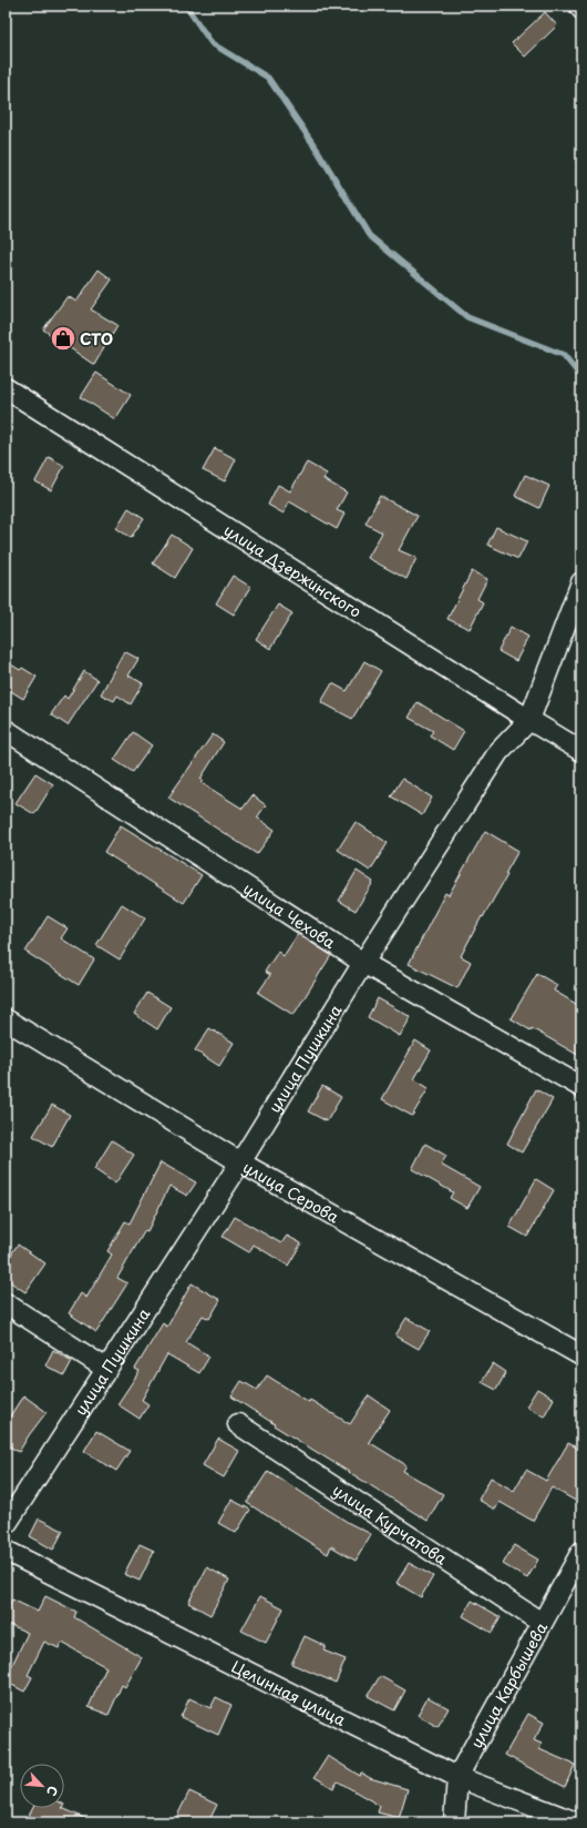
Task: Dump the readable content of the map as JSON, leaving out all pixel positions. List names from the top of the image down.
{
  "streets": {
    "street": [
      "улица Дзержинского",
      "улица Чехова",
      "улица Пушкина",
      "улица Серова",
      "улица Курчатова",
      "улица Карбышева",
      "Целинная улица"
    ]
  },
  "crossings": [
    ["улица Дзержинского", "улица Пушкина"],
    ["улица Чехова", "улица Пушкина"],
    ["улица Пушкина", "улица Серова"],
    ["улица Курчатова", "улица Карбышева"],
    ["улица Карбышева", "Целинная улица"]
  ],
  "places": {
    "shop": ["СТО"]
  },
  "north": "bottom right"
}
